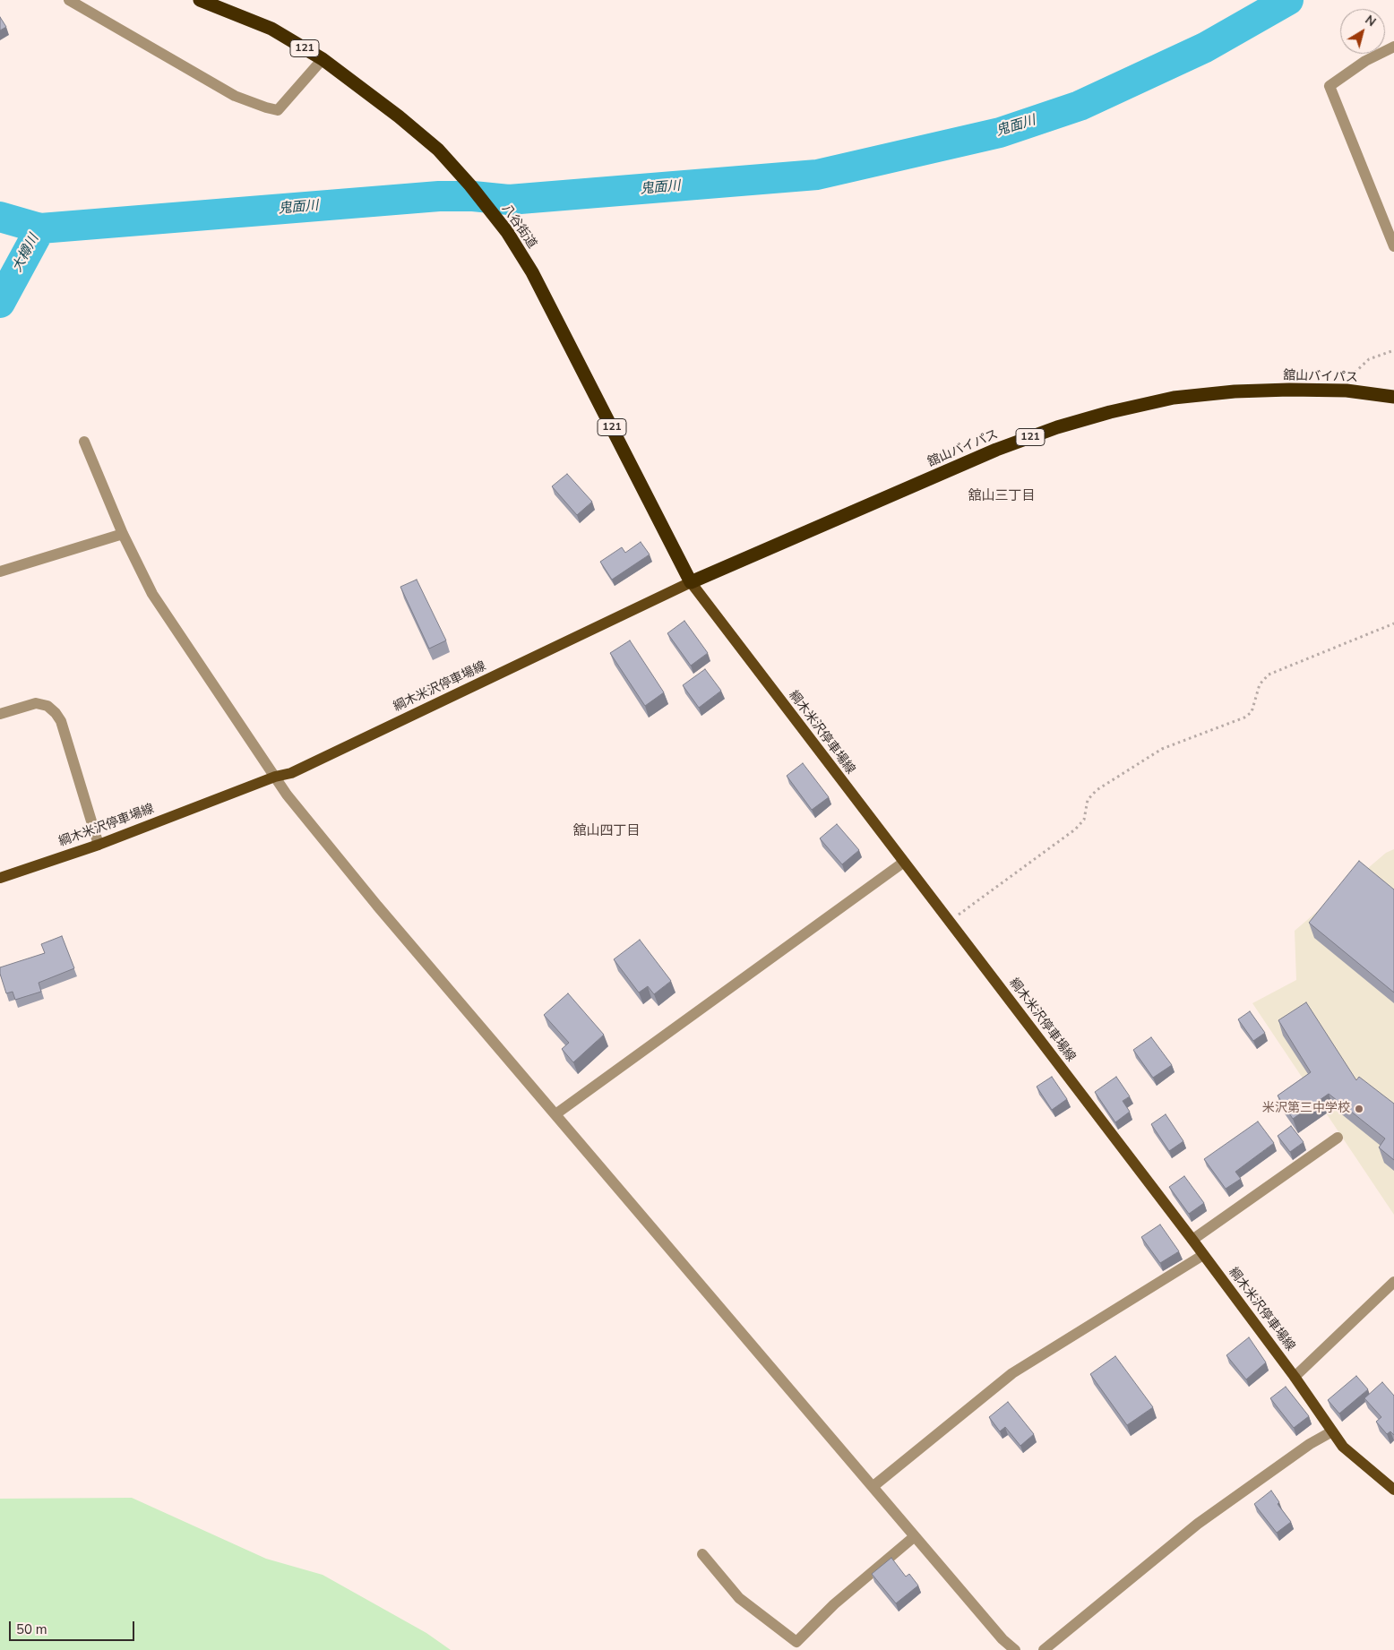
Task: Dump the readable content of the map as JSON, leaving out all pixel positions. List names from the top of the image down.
{
  "streets": {
    "highway": ["121", "八谷街道", "舘山バイパス"],
    "main road": ["綱木米沢停車場線"]
  },
  "crossings": [
    ["八谷街道", "舘山バイパス"],
    ["八谷街道", "綱木米沢停車場線"],
    ["舘山バイパス", "綱木米沢停車場線"]
  ],
  "districts": ["舘山三丁目", "舘山四丁目"],
  "water": ["鬼面川", "大樽川"],
  "places": ["米沢第三中学校"],
  "scale_bar": "50 m",
  "north": "top right"
}
